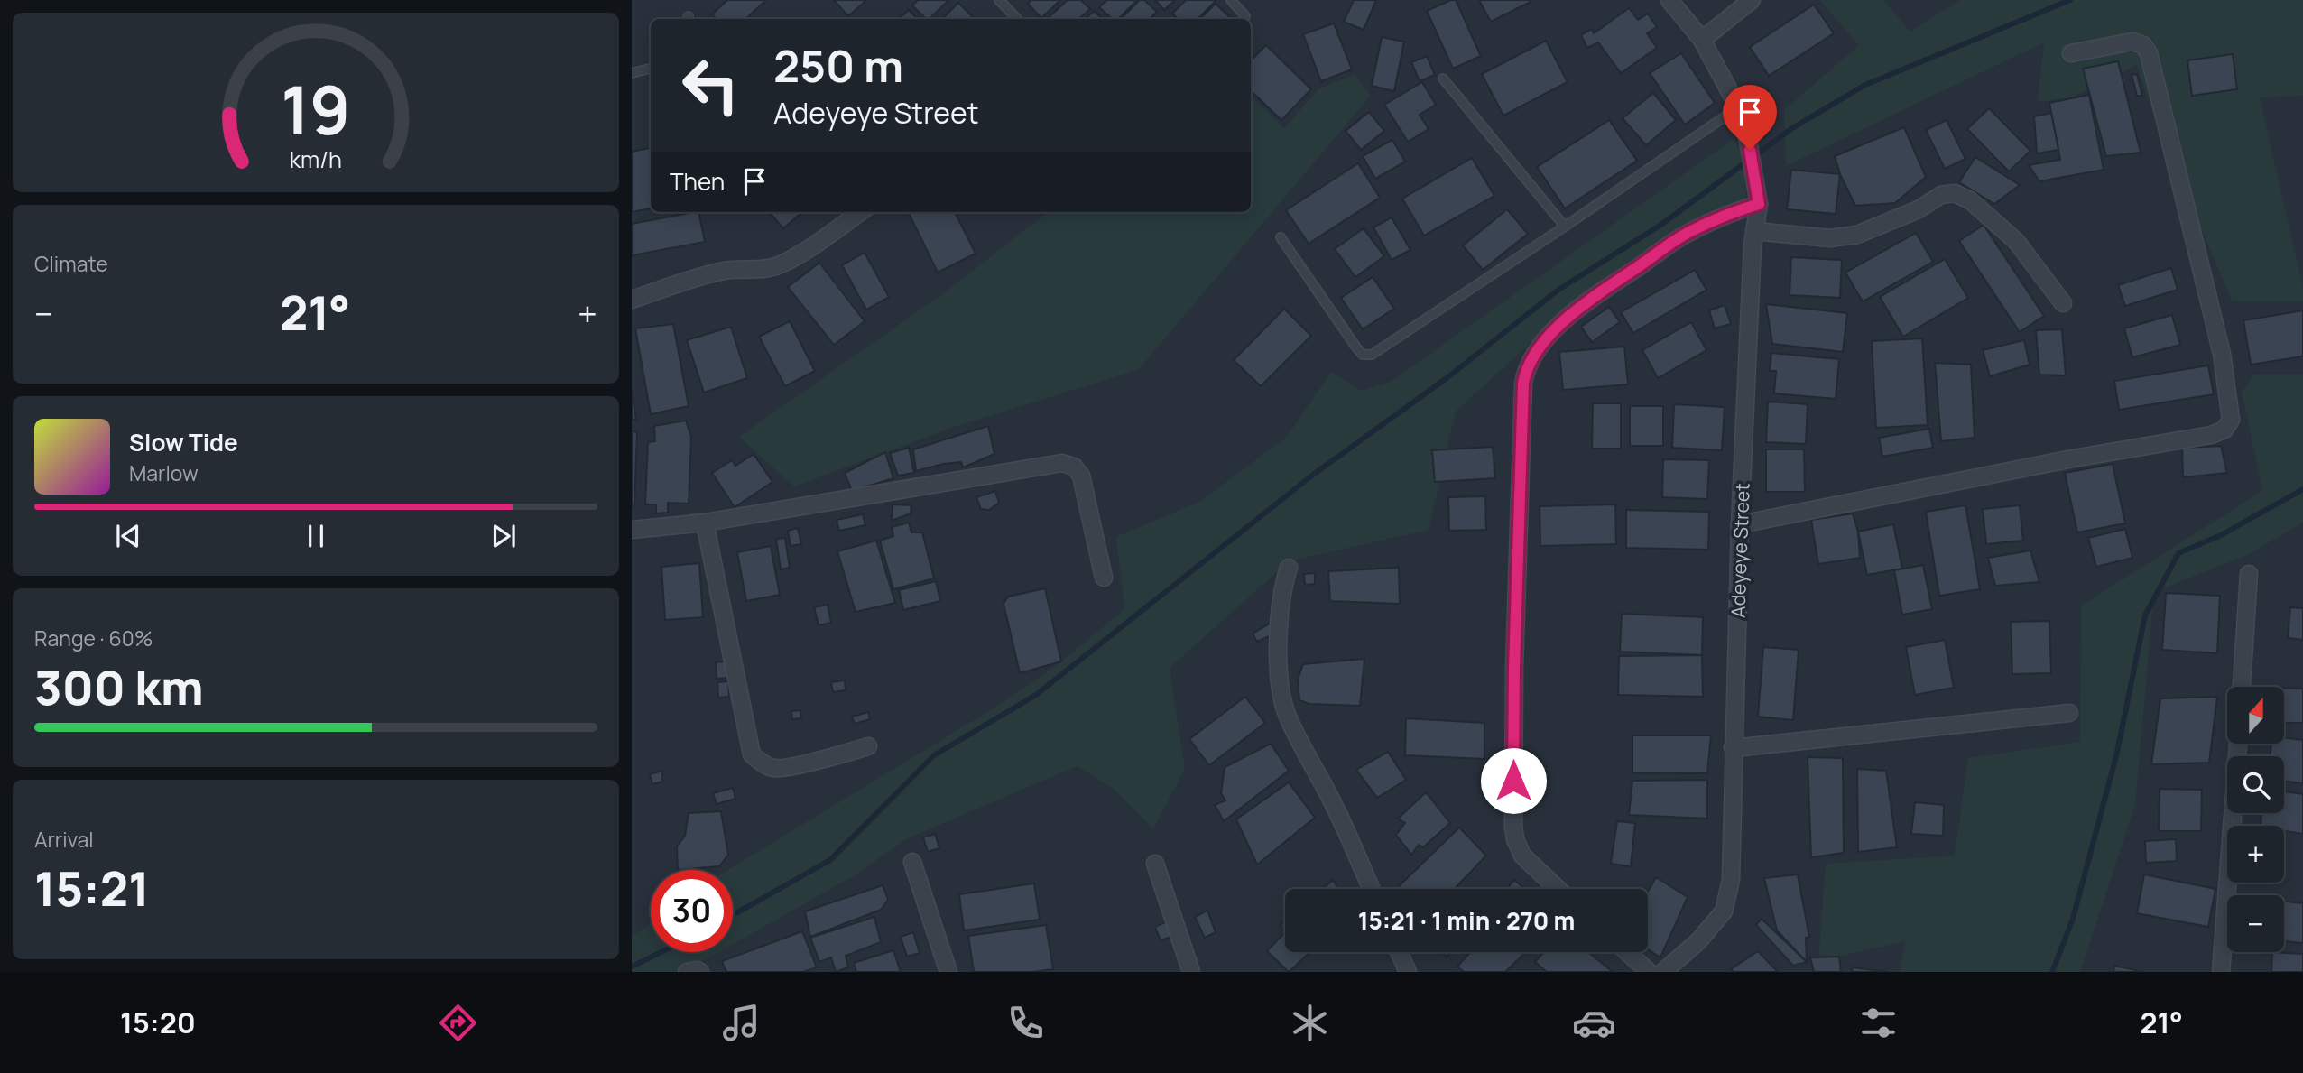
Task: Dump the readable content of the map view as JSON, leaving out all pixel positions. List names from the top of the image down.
{
  "streets": {
    "street": ["Adeyeye Street"]
  },
  "north": "top",
  "page": {
    "turn": ["250 m", "Adeyeye Street"],
    "then": "Then",
    "tile": [
      "Climate",
      ["Range · 60%", "300 km"],
      ["Arrival", "15:21"]
    ],
    "heat": ["−", "21°", "+"],
    "song": ["Slow Tide", "Marlow"],
    "map_buttons": ["+", "−"],
    "limit": "30",
    "trip": "15:21 · 1 min · 270 m",
    "tabs": ["15:20", "21°"],
    "gauge": ["19", "km/h"]
  }
}
